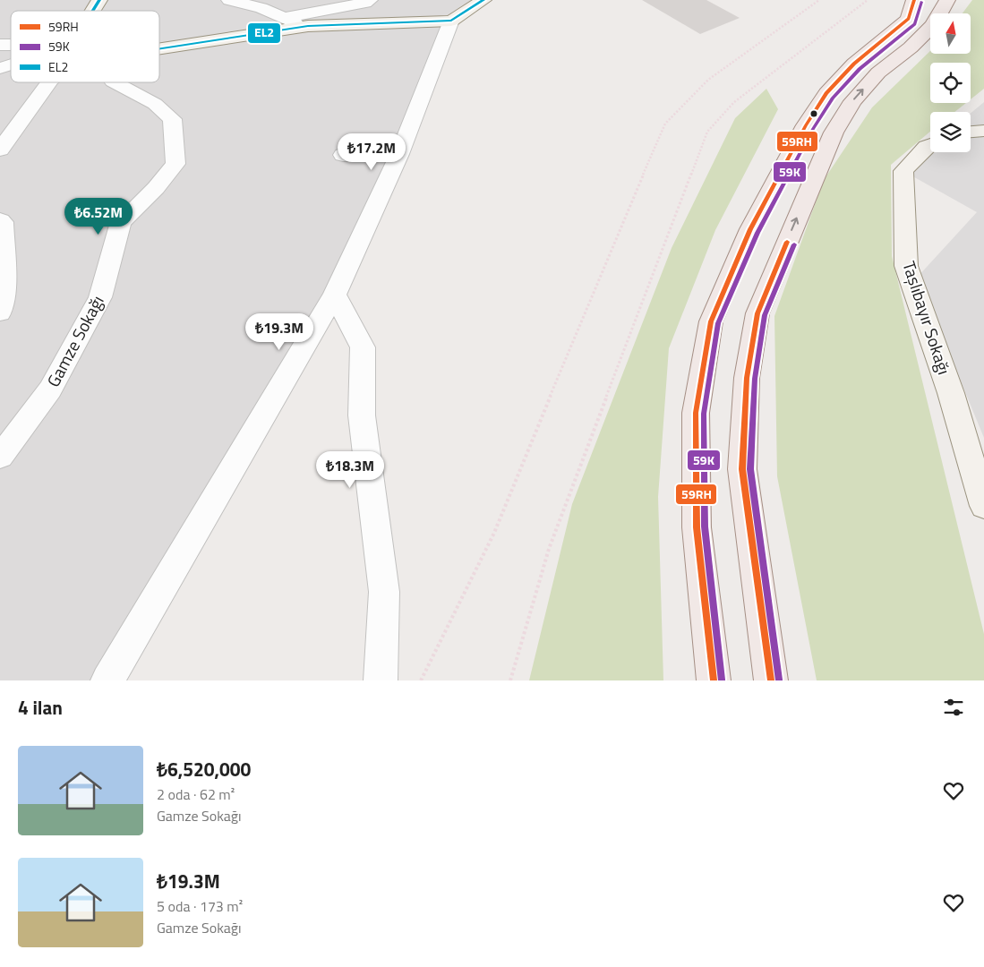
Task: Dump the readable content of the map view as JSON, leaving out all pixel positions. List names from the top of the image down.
{
  "streets": {
    "main road": ["Taşlıbayır Sokağı"],
    "street": ["Gamze Sokağı"]
  },
  "lines": ["transit line 59RH", "transit line EL2", "transit line 59K"],
  "legend": ["59RH", "59K", "EL2"],
  "north": "top",
  "page": {
    "price": [
      "₺17.2M",
      "₺6.52M",
      "₺19.3M",
      "₺18.3M"
    ],
    "heading": "4 ilan",
    "list": [
      {
        "name": "₺6,520,000",
        "note": "2 oda · 62 m² · Gamze Sokağı"
      },
      {
        "name": "₺19.3M",
        "note": "5 oda · 173 m² · Gamze Sokağı"
      }
    ]
  }
}
